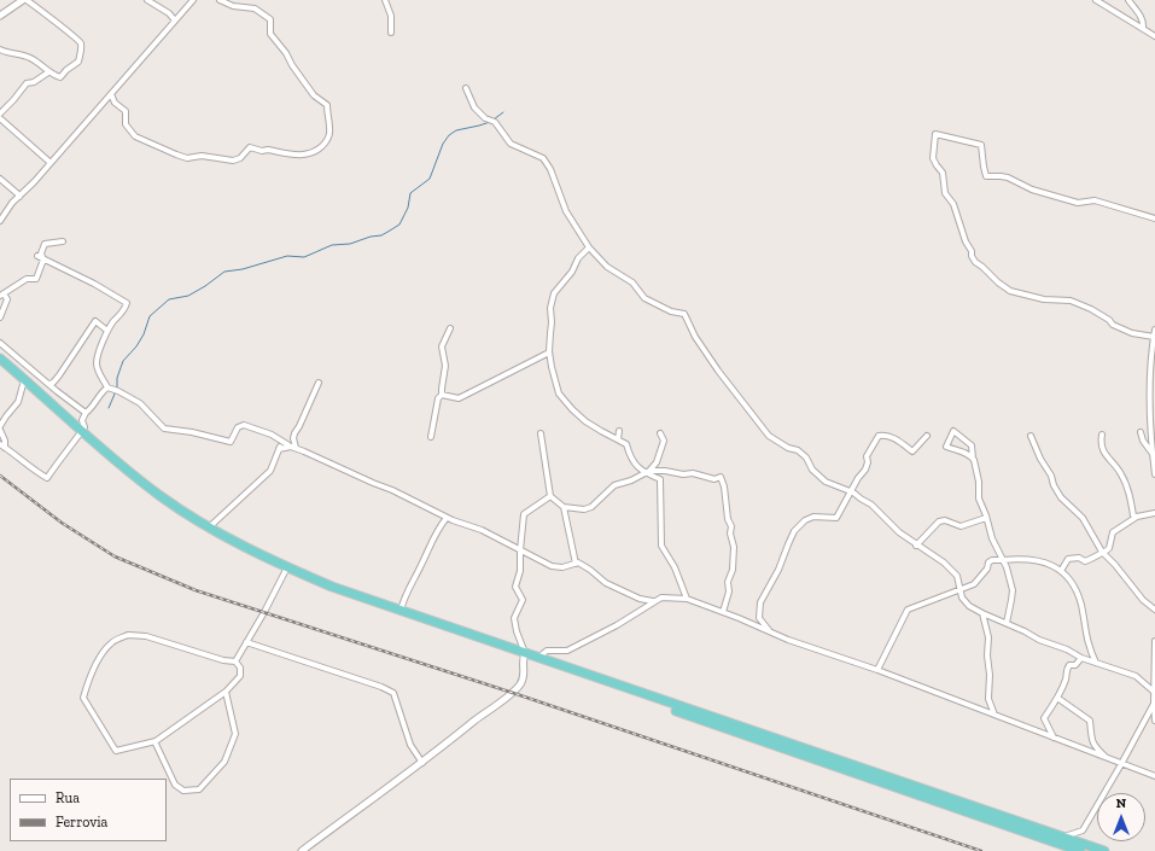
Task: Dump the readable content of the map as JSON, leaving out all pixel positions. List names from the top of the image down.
{
  "legend": ["Rua", "Ferrovia"],
  "north": "top"
}
